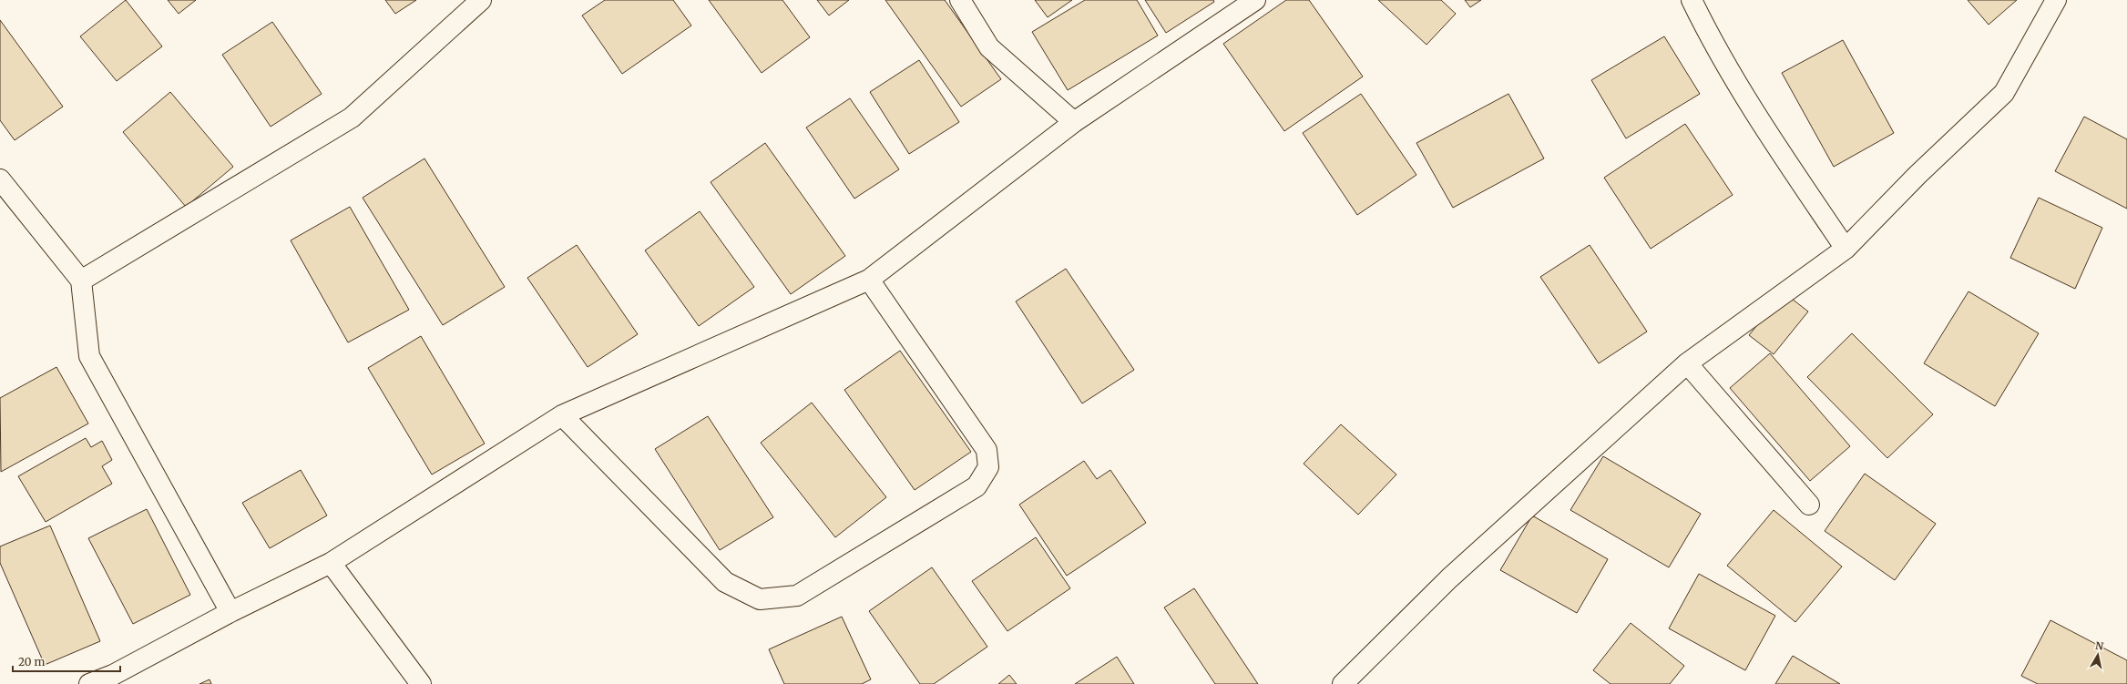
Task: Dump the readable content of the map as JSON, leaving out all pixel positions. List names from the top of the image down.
{
  "scale_bar": "20 m",
  "north": "top"
}
